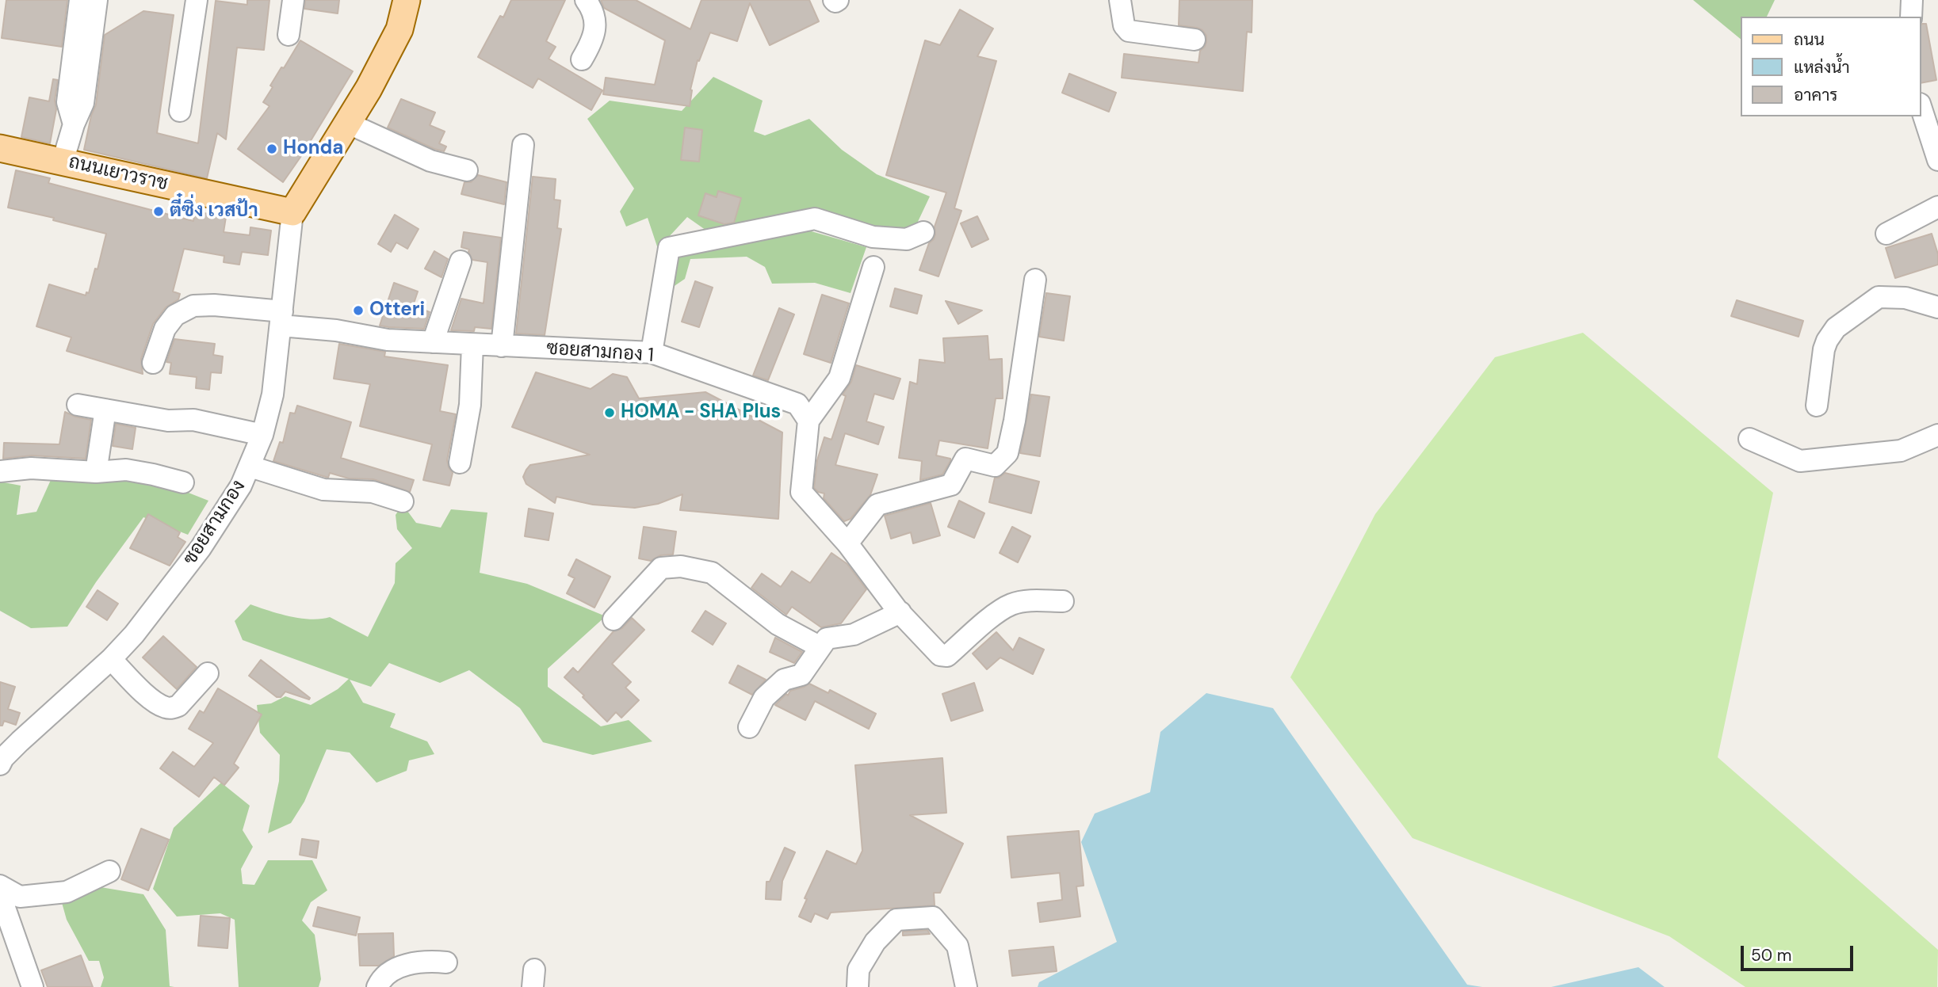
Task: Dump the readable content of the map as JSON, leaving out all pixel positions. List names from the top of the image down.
{
  "streets": {
    "main road": ["ถนนเยาวราช"],
    "street": ["ซอยสามกอง 1", "ซอยสามกอง"]
  },
  "crossings": [
    ["ถนนเยาวราช", "ซอยสามกอง"],
    ["ซอยสามกอง 1", "ซอยสามกอง"]
  ],
  "places": [
    "Honda",
    "ตี๋ซิ่ง เวสป้า",
    "Otteri",
    "HOMA - SHA Plus"
  ],
  "legend": ["ถนน", "แหล่งน้ำ", "อาคาร"],
  "scale_bar": "50 m"
}
